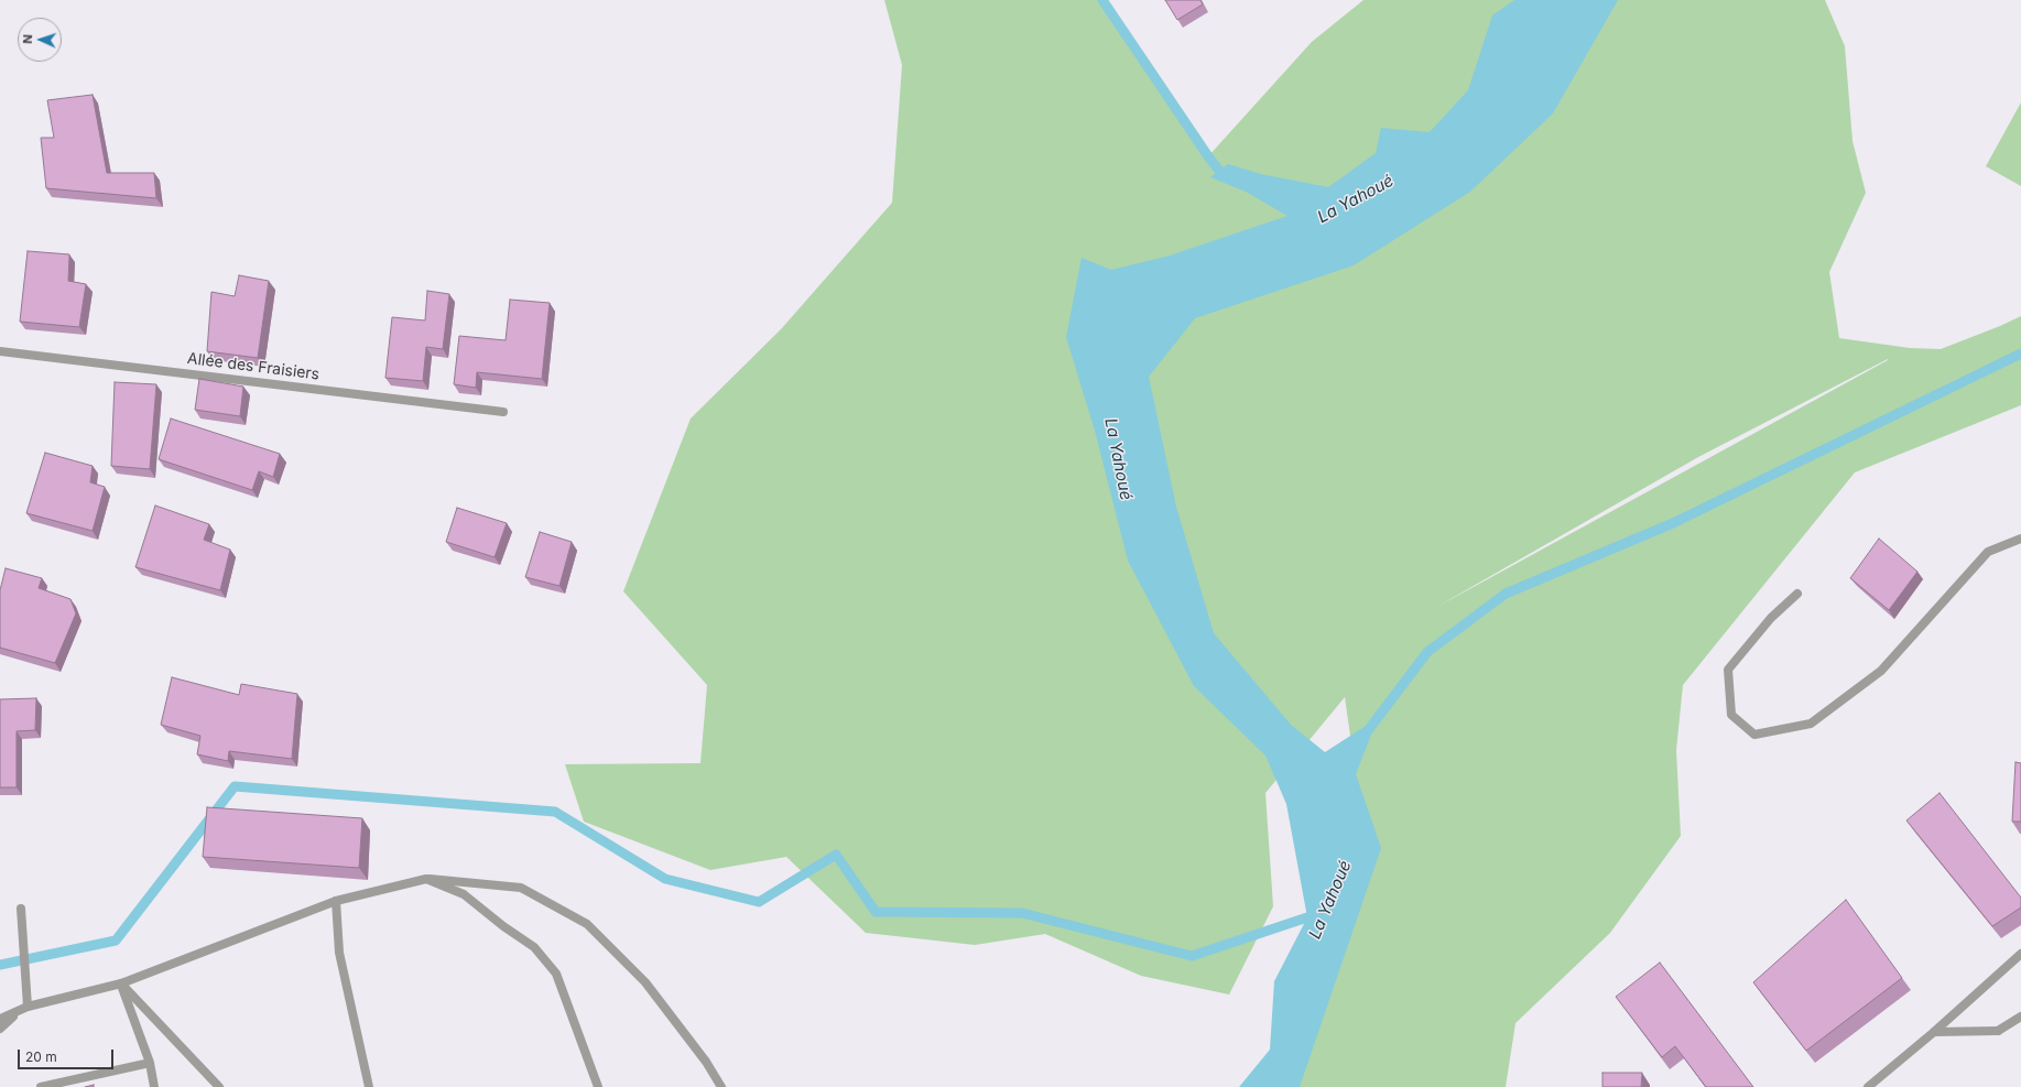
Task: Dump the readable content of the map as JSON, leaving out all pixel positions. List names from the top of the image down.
{
  "streets": {
    "street": ["Allée des Fraisiers"]
  },
  "water": ["La Yahoué"],
  "scale_bar": "20 m",
  "north": "left"
}
